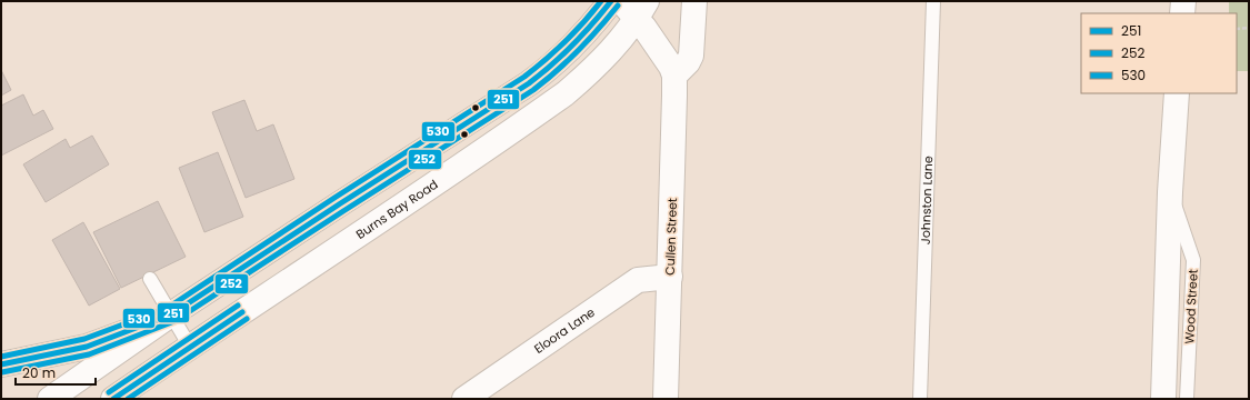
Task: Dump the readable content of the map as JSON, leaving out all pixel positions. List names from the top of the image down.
{
  "streets": {
    "main road": [
      "Burns Bay Road",
      "Cullen Street",
      "Wood Street",
      "Eloora Lane"
    ],
    "lane": ["Johnston Lane"]
  },
  "crossings": [
    ["Burns Bay Road", "Cullen Street"],
    ["Cullen Street", "Eloora Lane"]
  ],
  "lines": ["transit line 251", "transit line 530", "transit line 252"],
  "legend": ["251", "252", "530"],
  "scale_bar": "20 m"
}
